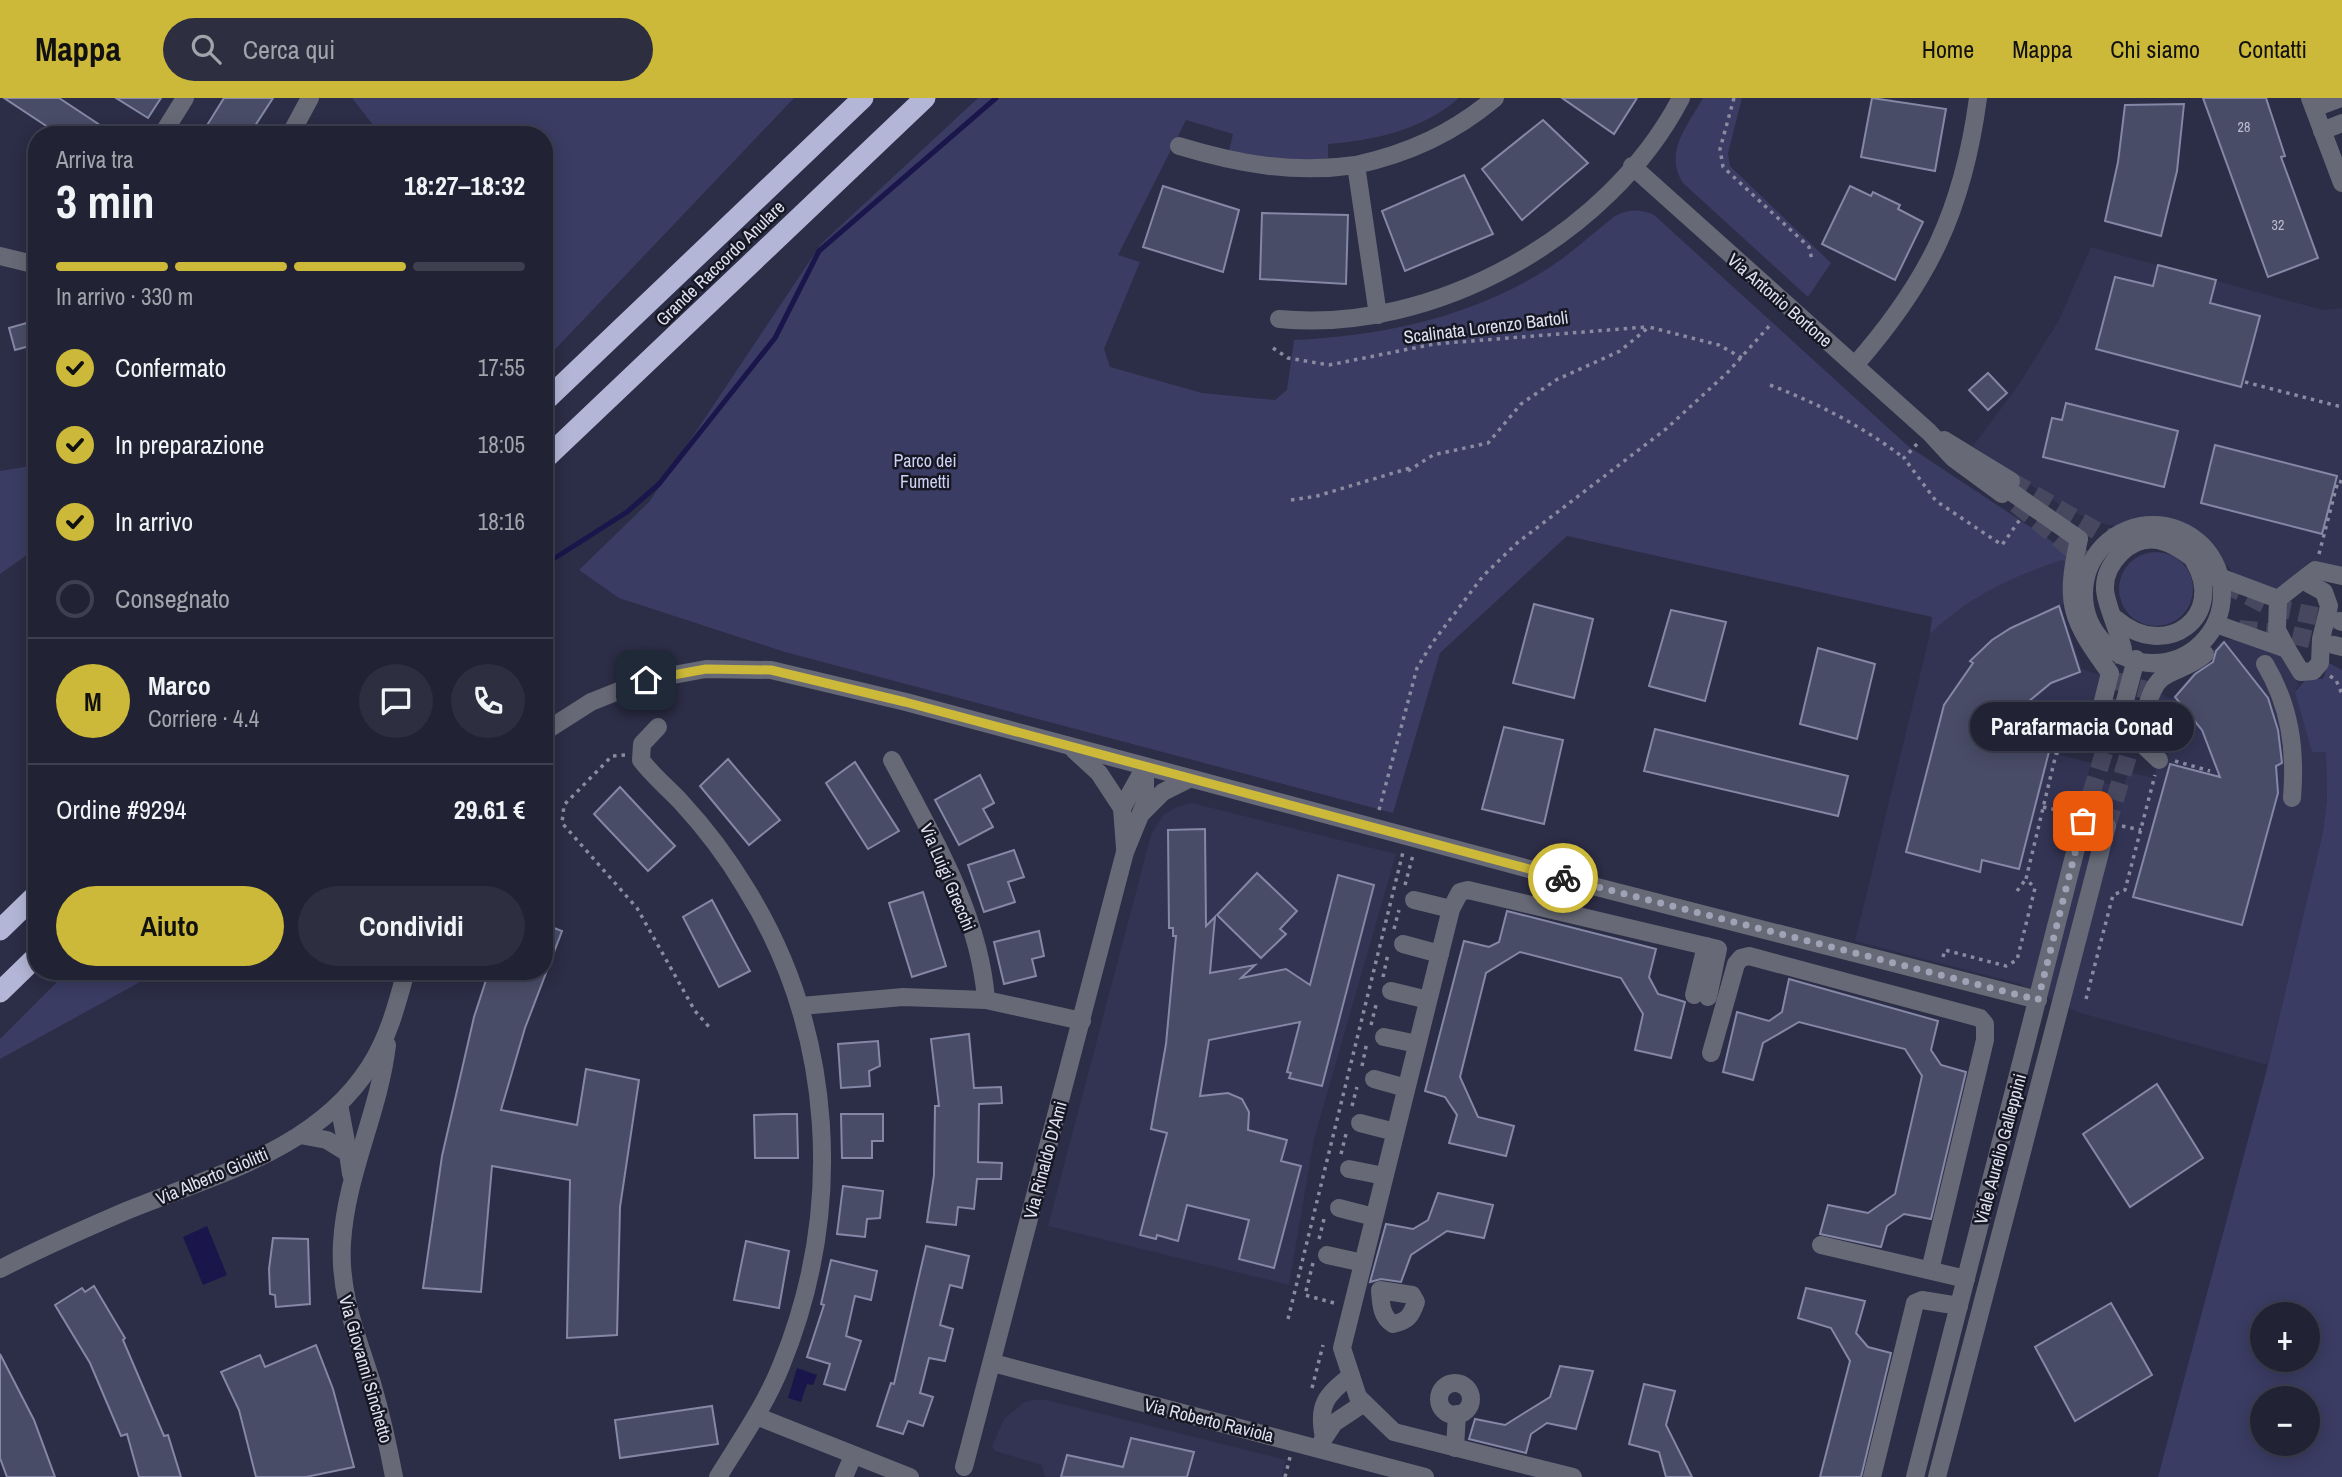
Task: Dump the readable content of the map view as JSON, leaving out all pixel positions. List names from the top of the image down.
{
  "streets": {
    "highway": ["Grande Raccordo Anulare"],
    "street": [
      "Via Antonio Bortone",
      "Via Luigi Grecchi",
      "Viale Aurelio Galleppini",
      "Via Rinaldo D'Ami",
      "Via Alberto Giolitti",
      "Via Giovanni Sinchetto",
      "Via Roberto Raviola"
    ],
    "path": ["Scalinata Lorenzo Bartoli"]
  },
  "crossings": [
    ["Via Rinaldo D'Ami", "Via Roberto Raviola"],
    ["Via Alberto Giolitti", "Via Giovanni Sinchetto"]
  ],
  "parks": ["Parco dei Fumetti"],
  "places": ["Parafarmacia Conad"],
  "house_numbers": ["28", "32"],
  "page": {
    "header": "Mappa",
    "search": "Cerca qui",
    "nav": [
      "Home",
      "Mappa",
      "Chi siamo",
      "Contatti"
    ],
    "heading": ["3 min", "Arriva tra", "18:27–18:32"],
    "panel": [
      "Marco",
      "Corriere · 4.4",
      "Ordine #9294",
      "29.61 €"
    ],
    "bar": "In arrivo · 330 m",
    "list": [
      ["Confermato", "17:55"],
      ["In preparazione", "18:05"],
      ["In arrivo", "18:16"],
      "Consegnato"
    ],
    "round": "M",
    "bubble": "Parafarmacia Conad",
    "buttons": ["Aiuto", "Condividi"],
    "map_buttons": ["+", "−"]
  }
}
